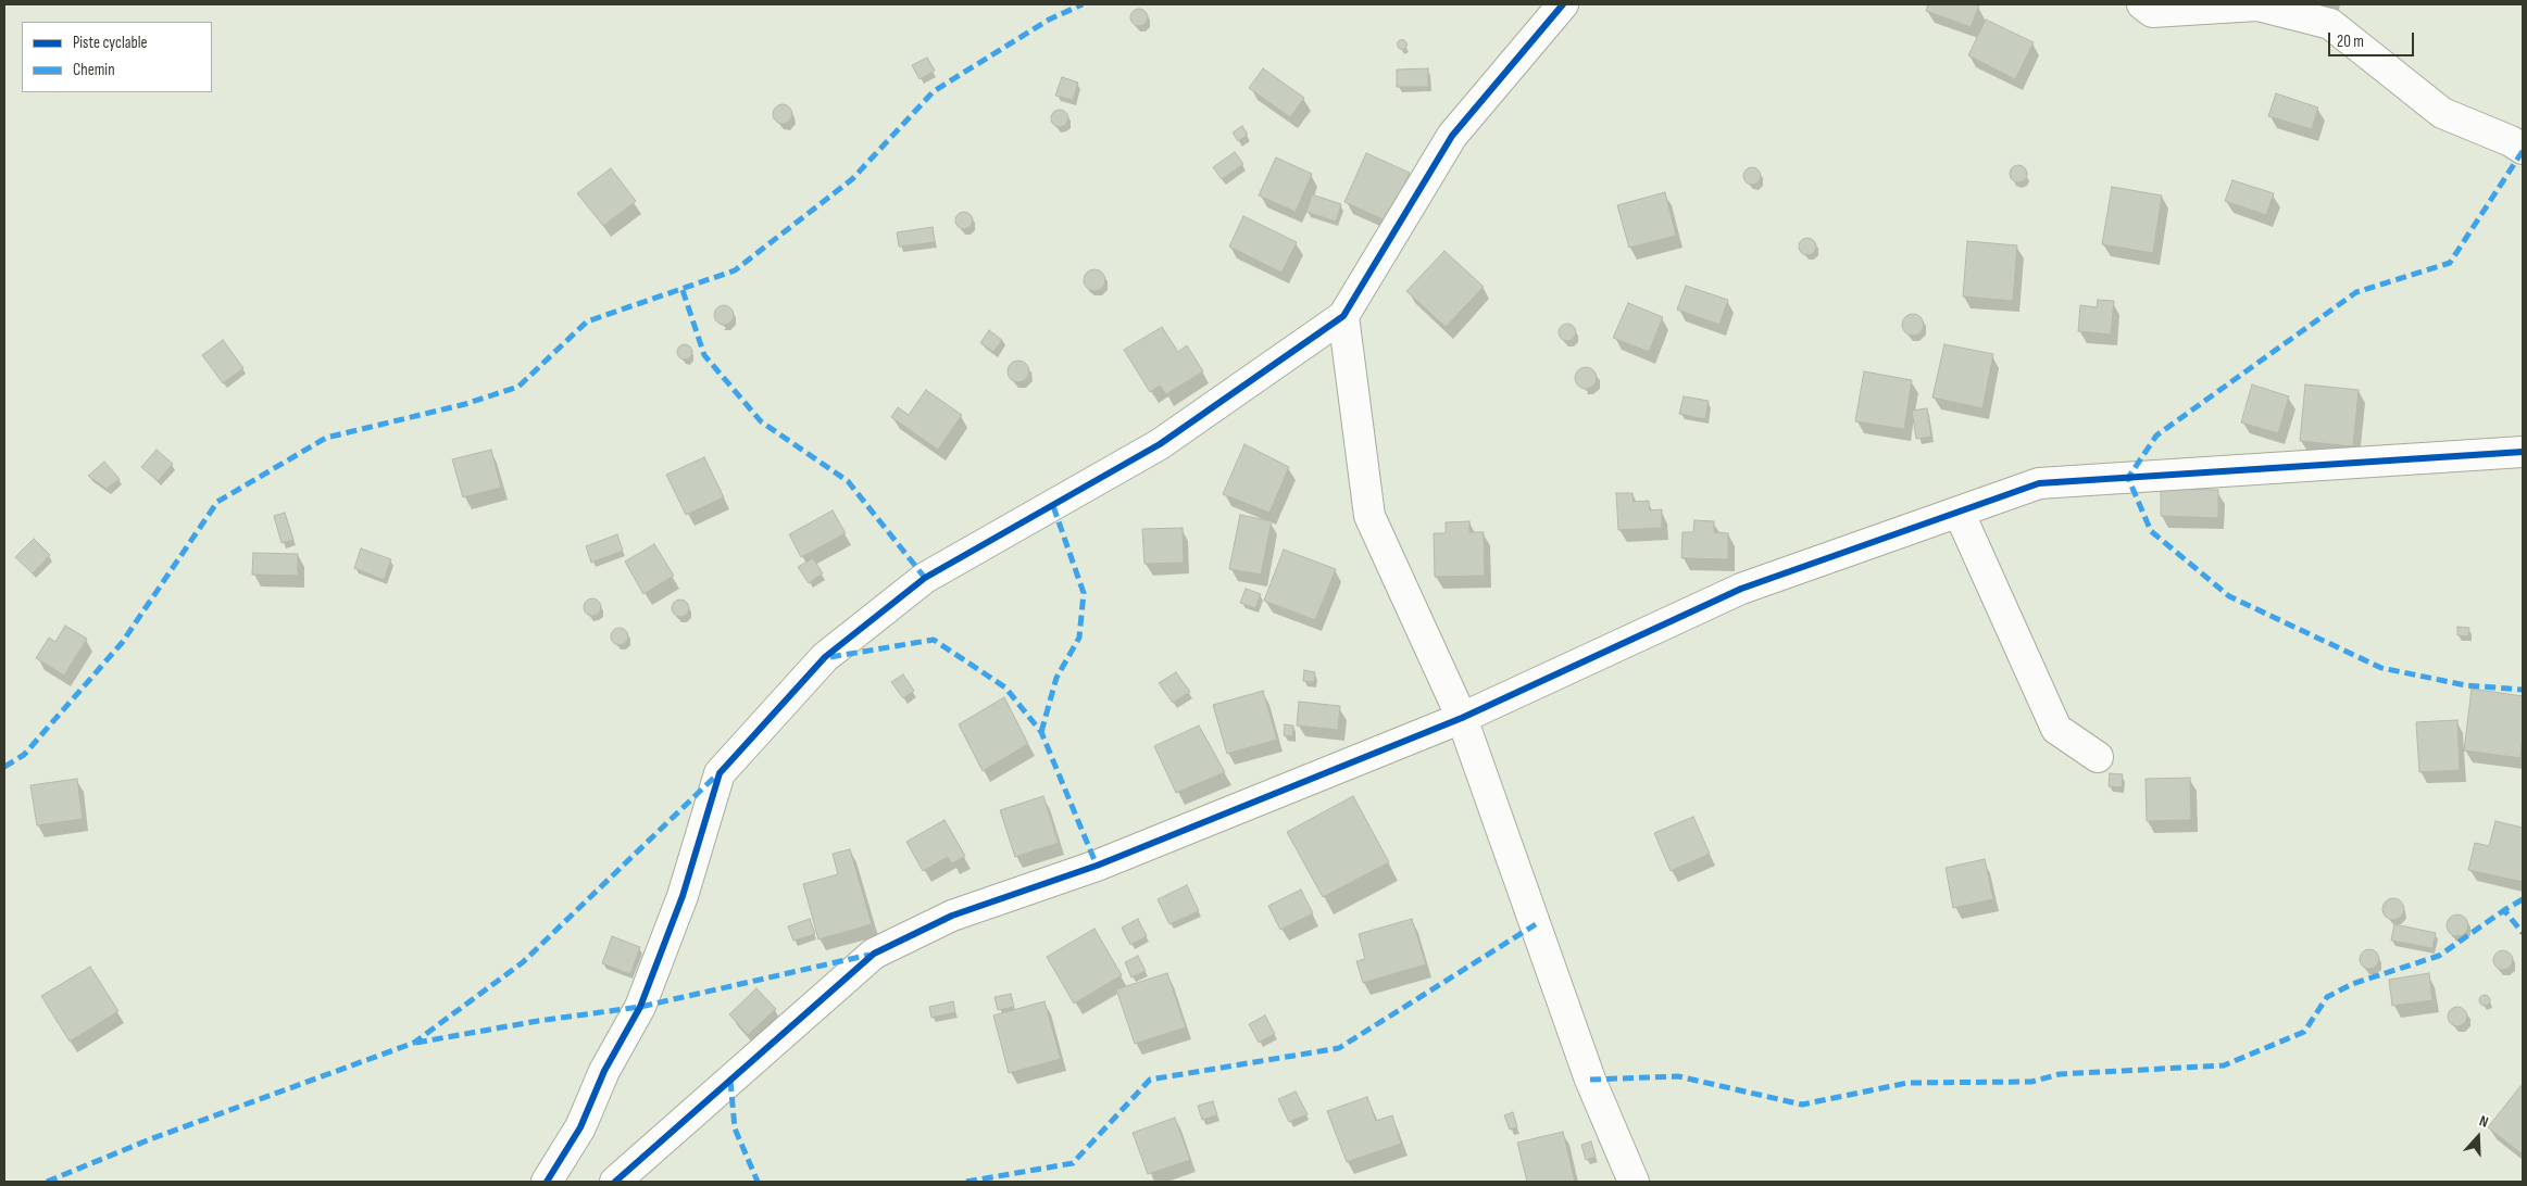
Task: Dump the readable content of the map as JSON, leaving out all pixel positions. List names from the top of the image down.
{
  "legend": ["Piste cyclable", "Chemin"],
  "scale_bar": "20 m",
  "north": "top"
}
